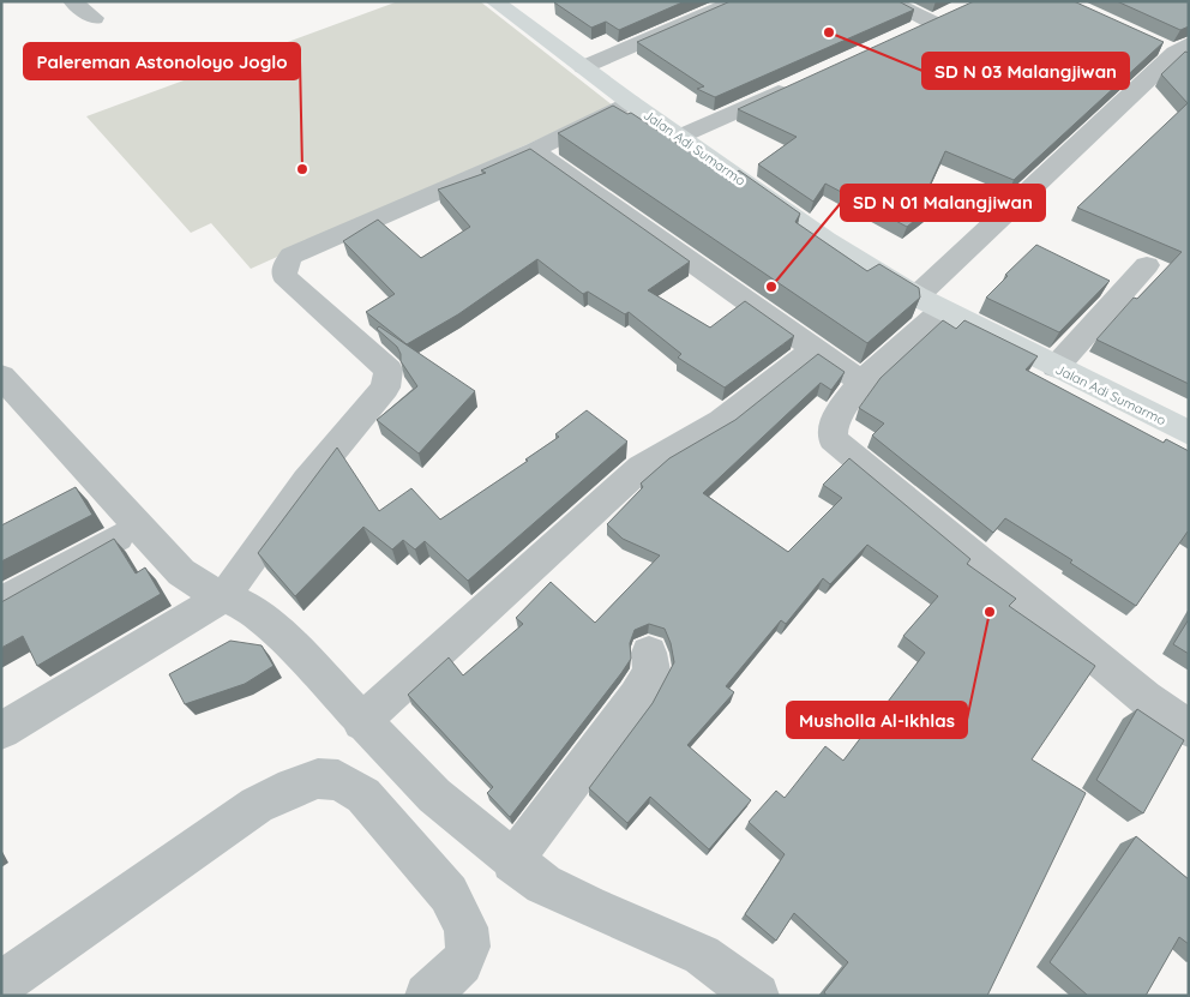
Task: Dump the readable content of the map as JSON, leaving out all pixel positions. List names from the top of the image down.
{
  "streets": {
    "main road": ["Jalan Adi Sumarmo"]
  },
  "places": [
    "SD N 03 Malangjiwan",
    "Palereman Astonoloyo Joglo",
    "SD N 01 Malangjiwan",
    "Musholla Al-Ikhlas"
  ]
}
